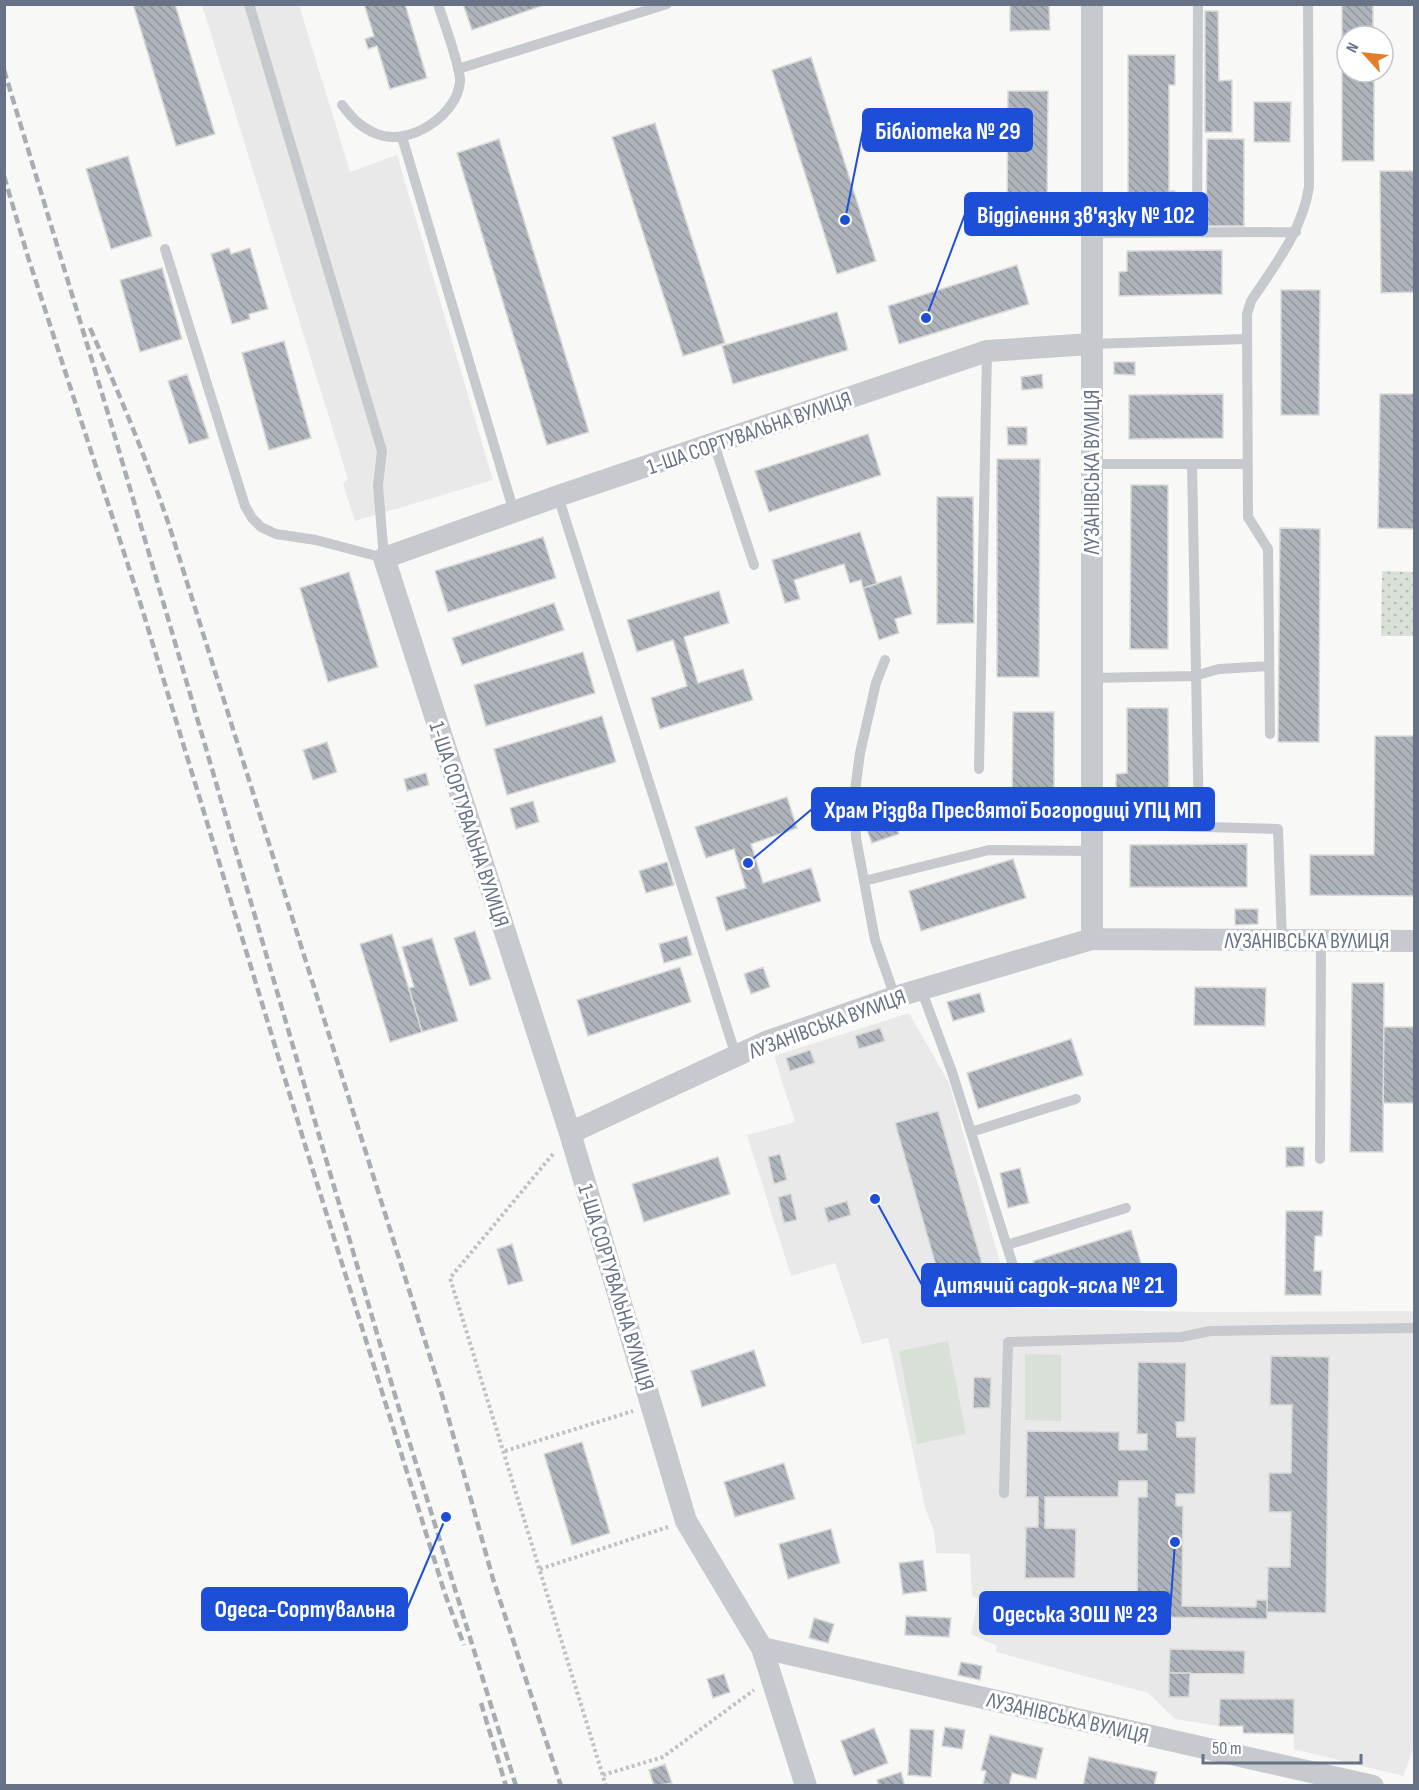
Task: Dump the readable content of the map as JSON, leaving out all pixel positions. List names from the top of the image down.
{
  "streets": {
    "street": ["1-ША СОРТУВАЛЬНА ВУЛИЦЯ", "ЛУЗАНІВСЬКА ВУЛИЦЯ"]
  },
  "crossings": [
    ["1-ША СОРТУВАЛЬНА ВУЛИЦЯ", "ЛУЗАНІВСЬКА ВУЛИЦЯ"]
  ],
  "places": [
    "Бібліотека № 29",
    "Відділення зв'язку № 102",
    "Храм Різдва Пресвятої Богородиці УПЦ МП",
    "Дитячий садок-ясла № 21",
    "Одеса-Сортувальна",
    "Одеська ЗОШ № 23"
  ],
  "scale_bar": "50 m",
  "north": "top left"
}
